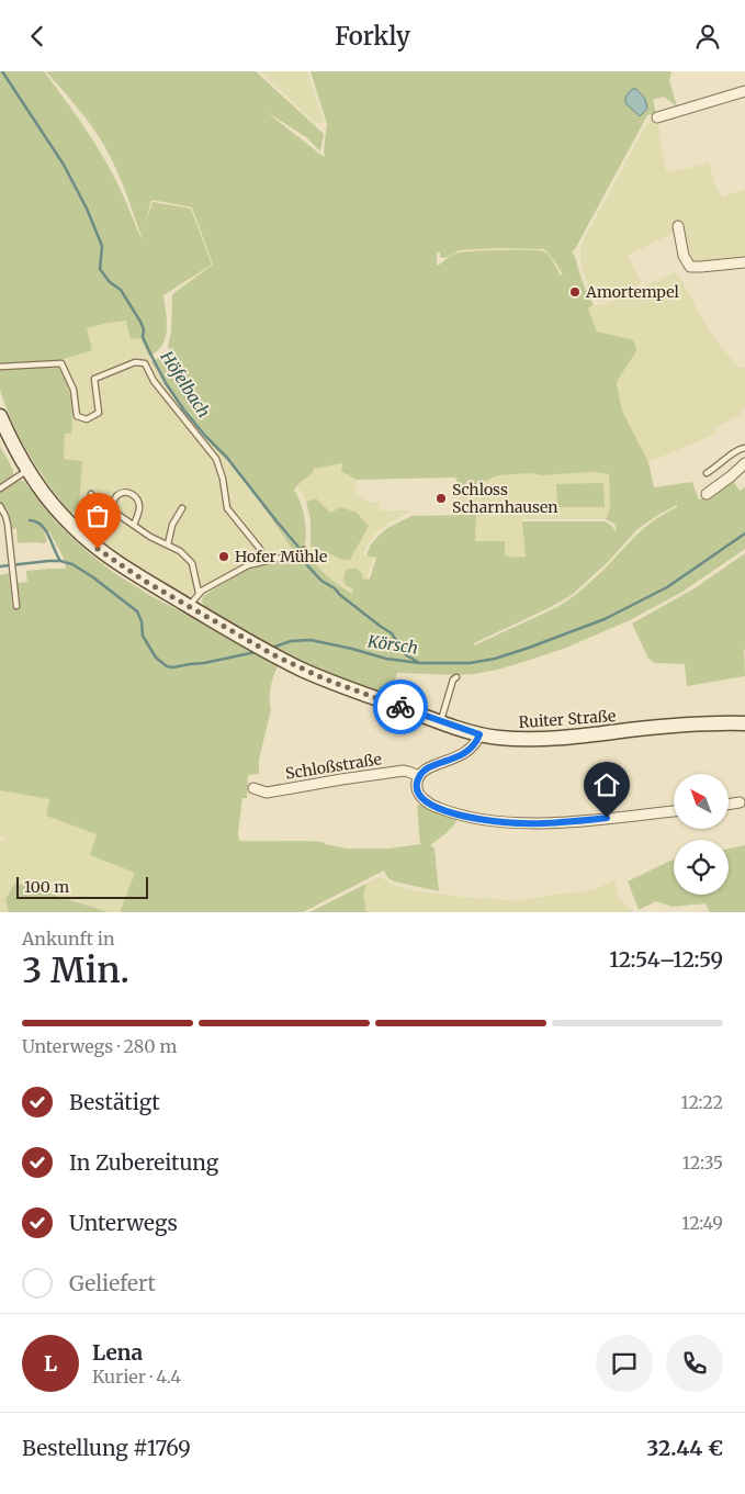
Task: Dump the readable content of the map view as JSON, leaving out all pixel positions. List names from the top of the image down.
{
  "streets": {
    "main road": ["Ruiter Straße"],
    "street": ["Schloßstraße"]
  },
  "water": ["Höfelbach", "Körsch"],
  "places": ["Amortempel", "Schloss Scharnhausen", "Hofer Mühle"],
  "scale_bar": "100 m",
  "north": "top left",
  "page": {
    "header": "Forkly",
    "scale": "100 m",
    "heading": ["3 Min.", "Ankunft in", "12:54–12:59"],
    "panel": [
      "Lena",
      "Kurier · 4.4",
      "Bestellung #1769",
      "32.44 €"
    ],
    "bar": "Unterwegs · 280 m",
    "list": [
      ["Bestätigt", "12:22"],
      ["In Zubereitung", "12:35"],
      ["Unterwegs", "12:49"],
      "Geliefert"
    ],
    "round": "L"
  }
}
